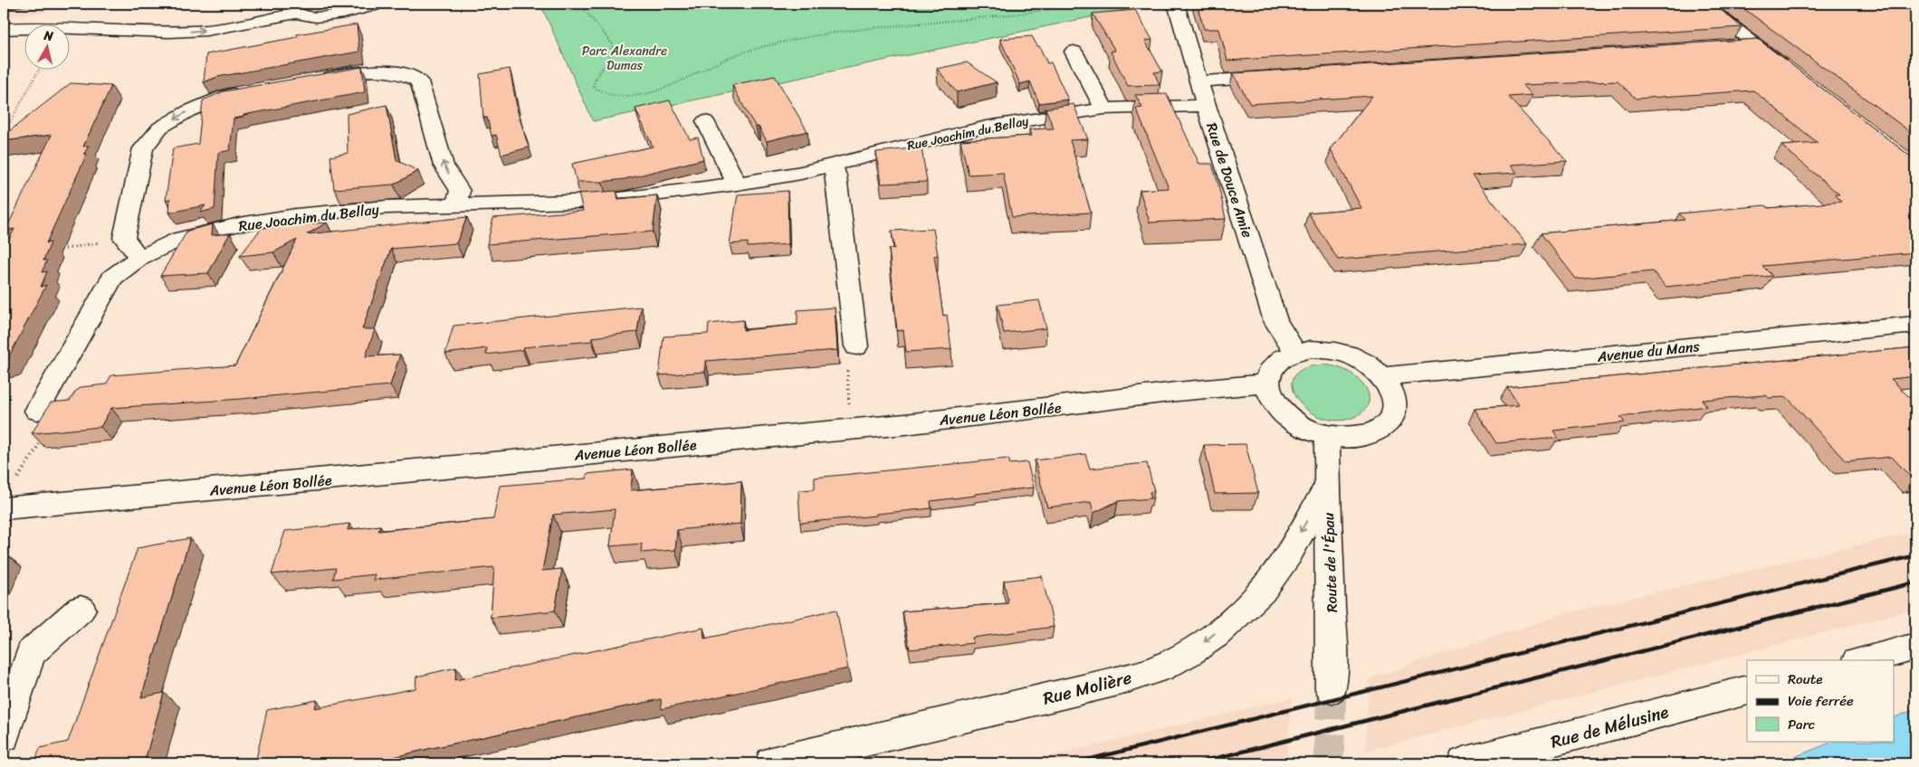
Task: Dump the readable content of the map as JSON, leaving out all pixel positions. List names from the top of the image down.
{
  "streets": {
    "street": [
      "Rue Joachim du Bellay",
      "Rue de Douce Amie",
      "Avenue du Mans",
      "Avenue Léon Bollée",
      "Route de l'Épau",
      "Rue Molière",
      "Rue de Mélusine"
    ]
  },
  "crossings": [
    ["Rue Joachim du Bellay", "Rue de Douce Amie"],
    ["Rue de Douce Amie", "Avenue du Mans"],
    ["Rue de Douce Amie", "Avenue Léon Bollée"],
    ["Rue de Douce Amie", "Route de l'Épau"],
    ["Avenue du Mans", "Avenue Léon Bollée"],
    ["Avenue du Mans", "Route de l'Épau"],
    ["Avenue Léon Bollée", "Route de l'Épau"],
    ["Route de l'Épau", "Rue Molière"]
  ],
  "one_way": ["Rue Molière"],
  "parks": ["Parc Alexandre Dumas"],
  "legend": ["Route", "Voie ferrée", "Parc"],
  "north": "top"
}
